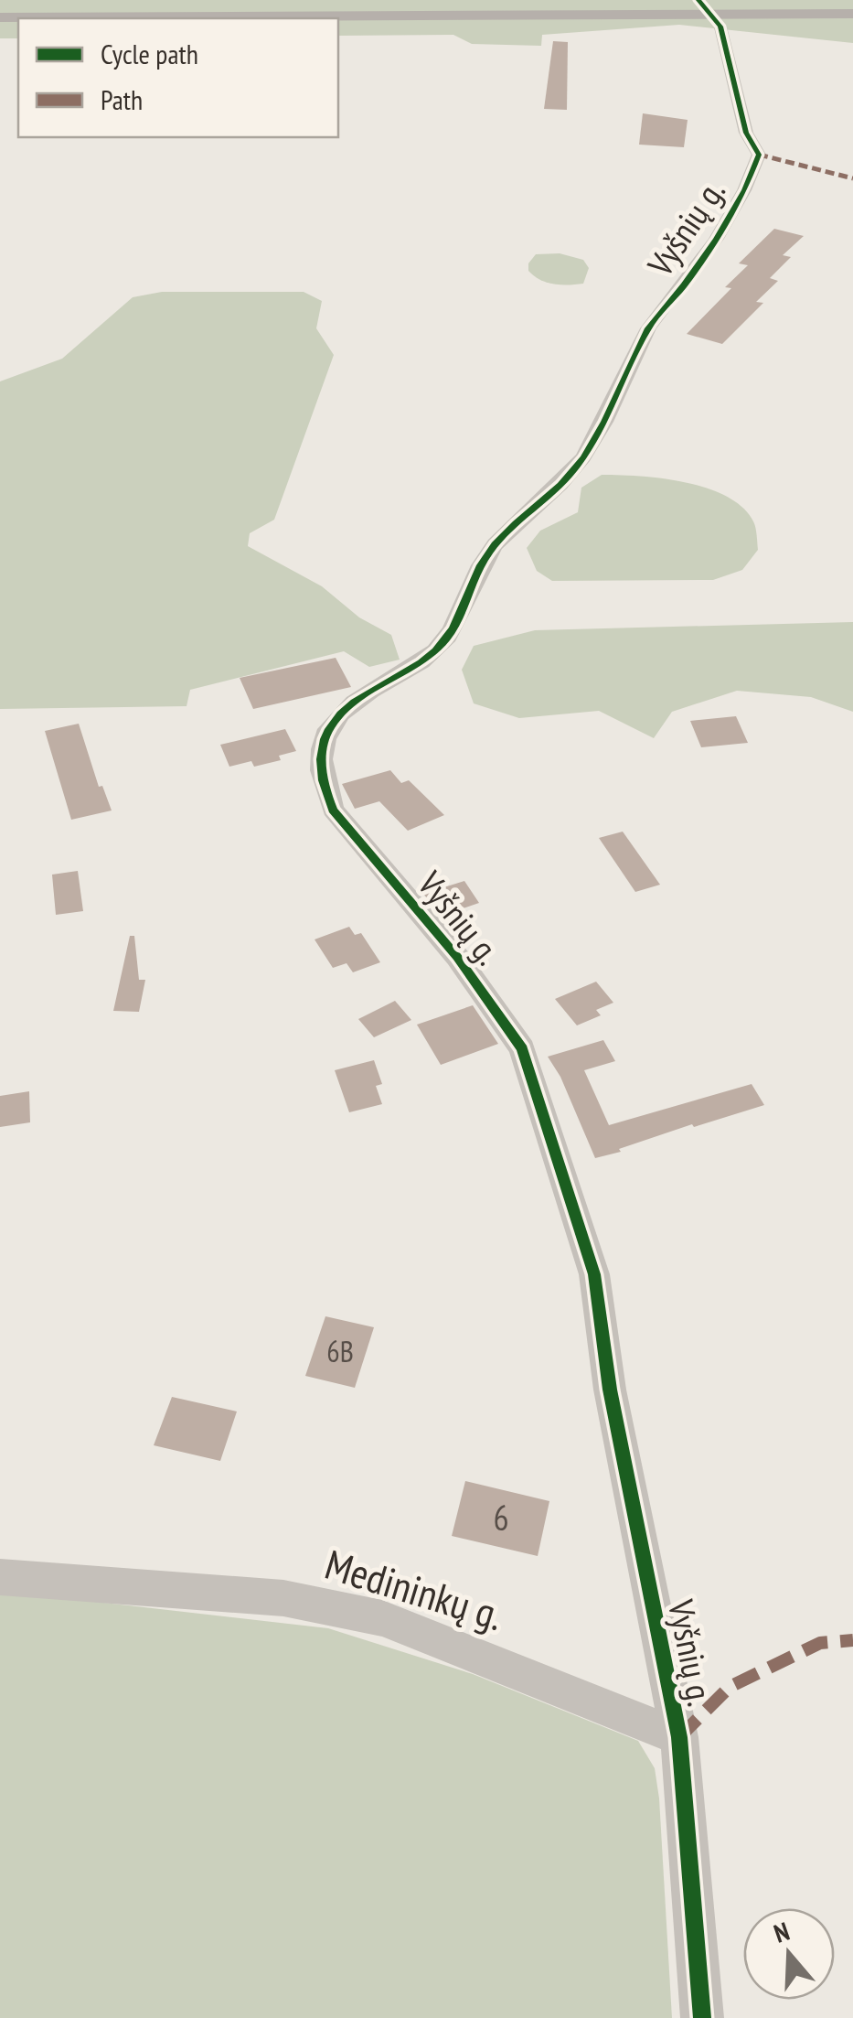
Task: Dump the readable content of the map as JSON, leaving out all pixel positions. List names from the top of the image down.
{
  "streets": {
    "street": ["Vyšnių g.", "Medininkų g."]
  },
  "crossings": [
    ["Vyšnių g.", "Medininkų g."]
  ],
  "house_numbers": ["6B", "6"],
  "legend": ["Cycle path", "Path"],
  "north": "top"
}
